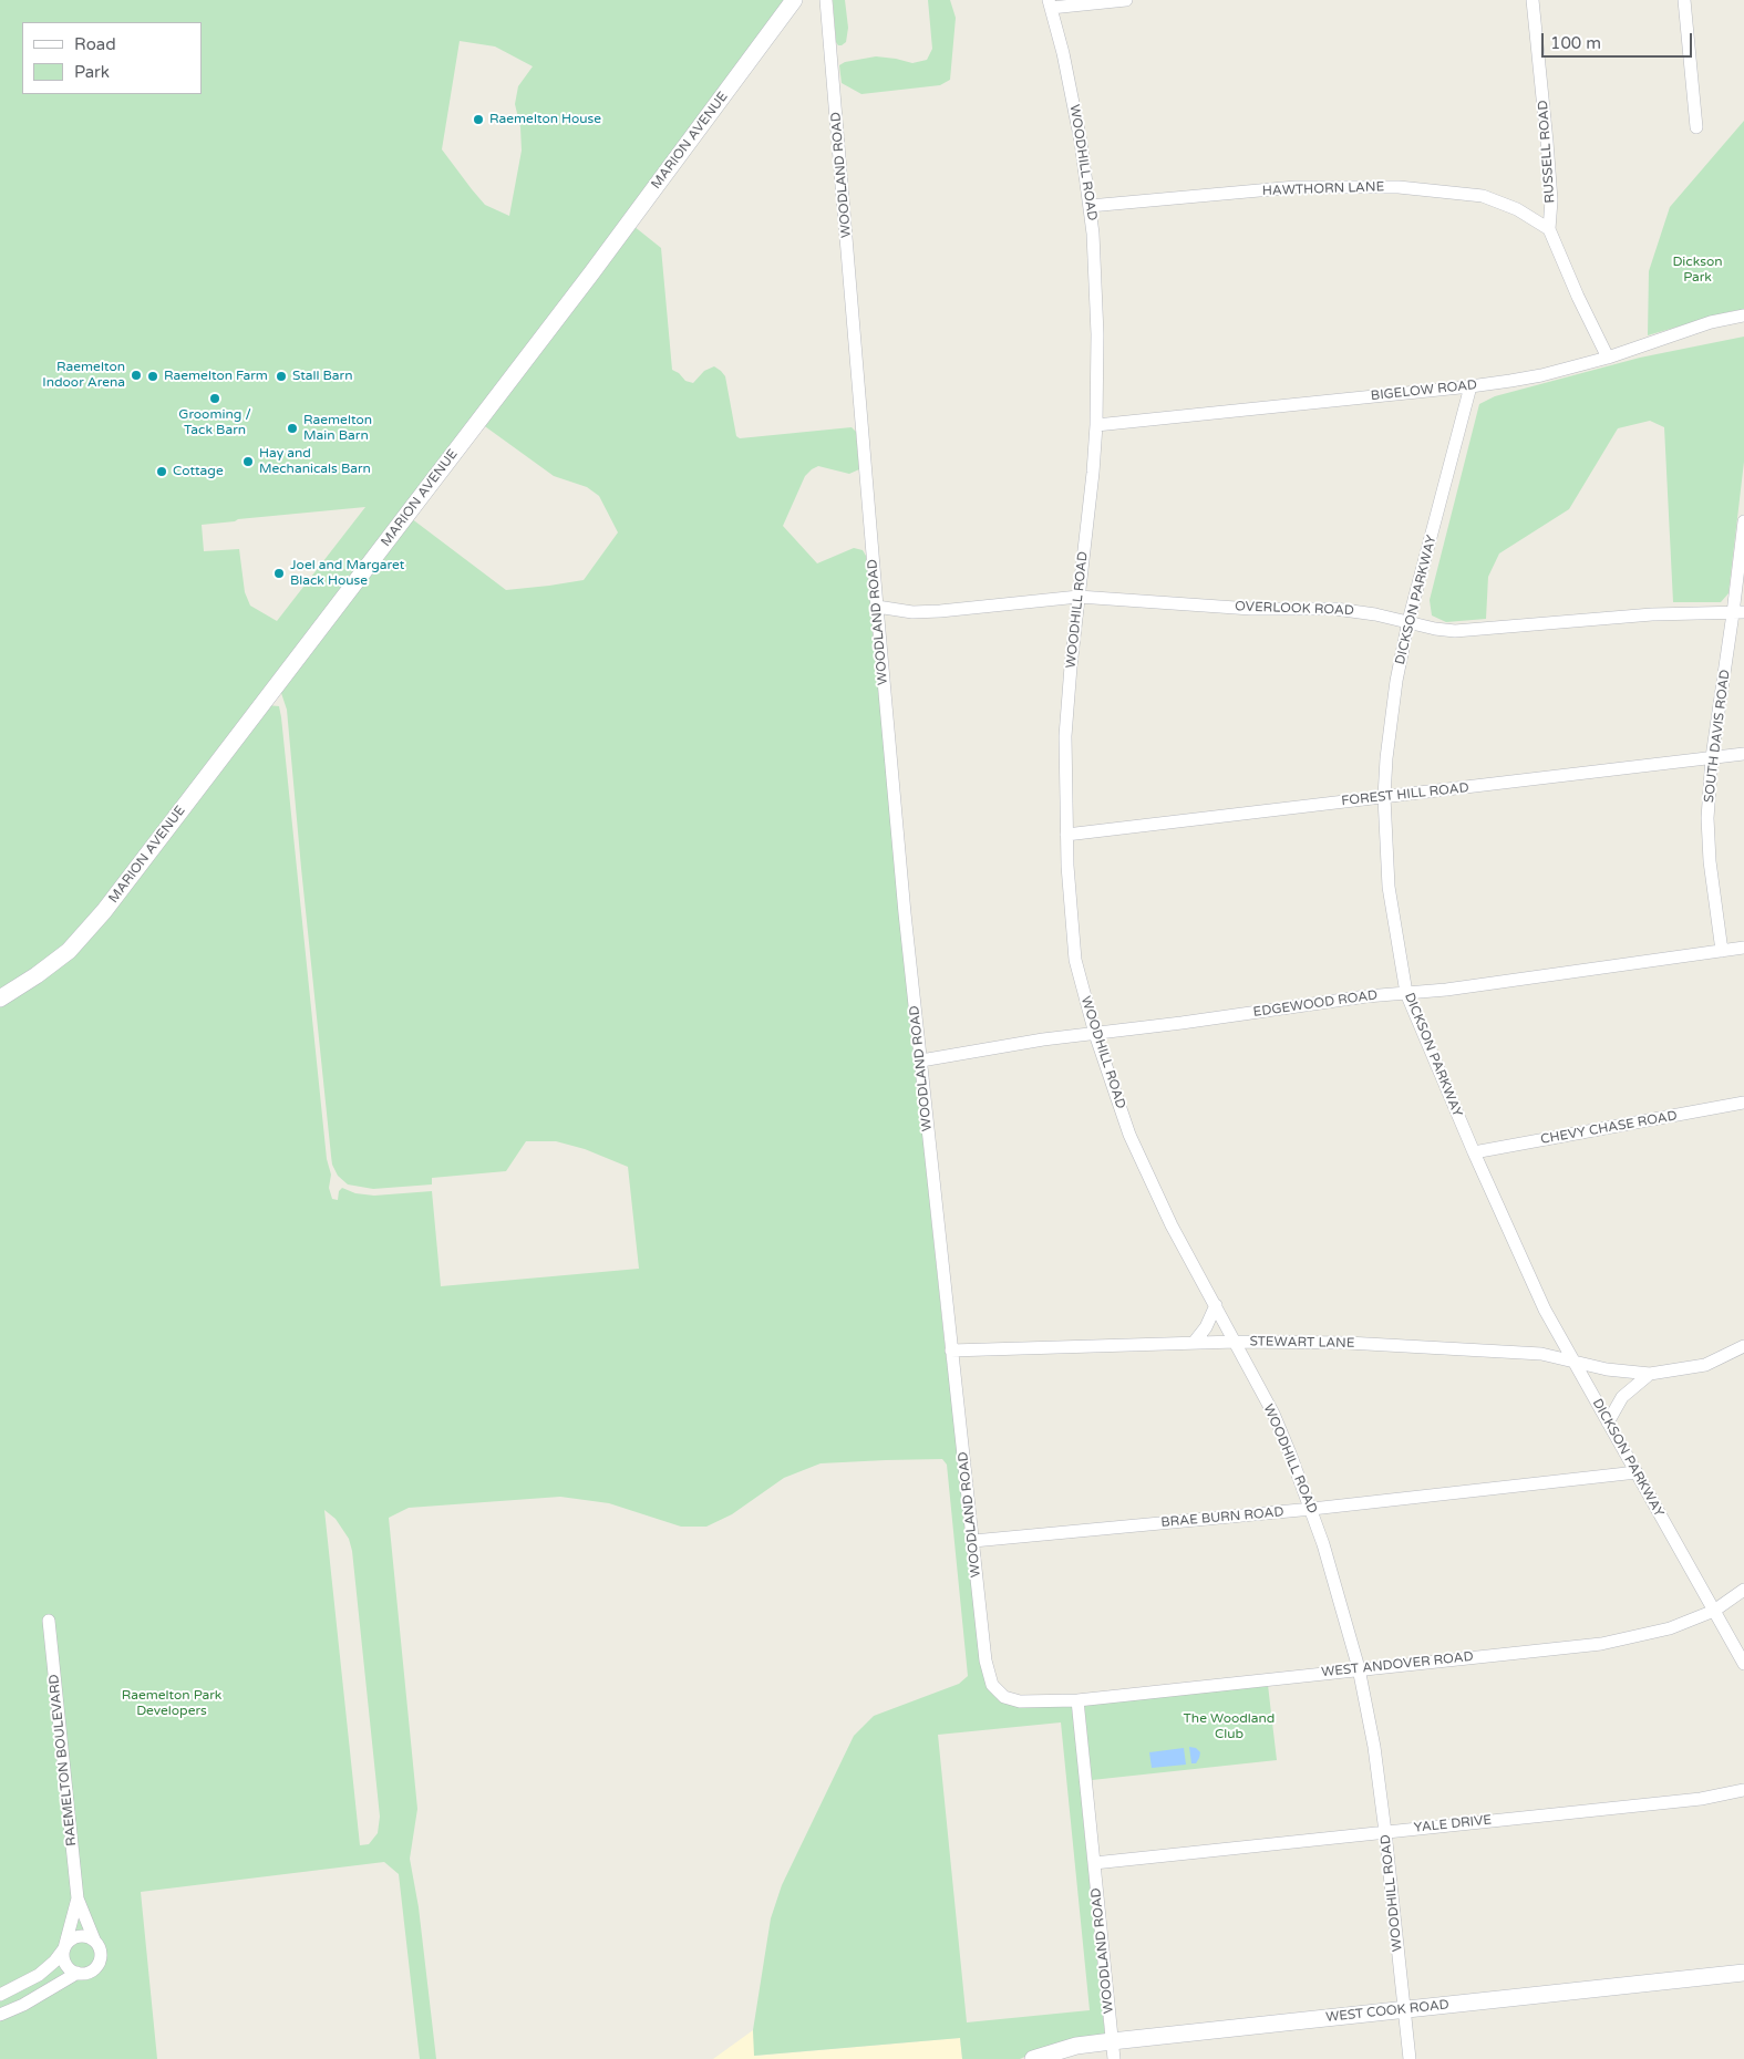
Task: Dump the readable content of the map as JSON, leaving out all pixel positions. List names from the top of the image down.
{
  "streets": {
    "street": [
      "MARION AVENUE",
      "RUSSELL ROAD",
      "WOODHILL ROAD",
      "WOODLAND ROAD",
      "HAWTHORN LANE",
      "BIGELOW ROAD",
      "DICKSON PARKWAY",
      "OVERLOOK ROAD",
      "SOUTH DAVIS ROAD",
      "FOREST HILL ROAD",
      "EDGEWOOD ROAD",
      "CHEVY CHASE ROAD",
      "STEWART LANE",
      "BRAE BURN ROAD",
      "WEST ANDOVER ROAD",
      "RAEMELTON BOULEVARD",
      "YALE DRIVE",
      "WEST COOK ROAD"
    ]
  },
  "crossings": [
    ["RUSSELL ROAD", "HAWTHORN LANE"],
    ["RUSSELL ROAD", "BIGELOW ROAD"],
    ["WOODHILL ROAD", "HAWTHORN LANE"],
    ["WOODHILL ROAD", "BIGELOW ROAD"],
    ["WOODHILL ROAD", "OVERLOOK ROAD"],
    ["WOODHILL ROAD", "FOREST HILL ROAD"],
    ["WOODHILL ROAD", "EDGEWOOD ROAD"],
    ["WOODHILL ROAD", "STEWART LANE"],
    ["WOODHILL ROAD", "BRAE BURN ROAD"],
    ["WOODHILL ROAD", "WEST ANDOVER ROAD"],
    ["WOODHILL ROAD", "YALE DRIVE"],
    ["WOODHILL ROAD", "WEST COOK ROAD"],
    ["WOODLAND ROAD", "OVERLOOK ROAD"],
    ["WOODLAND ROAD", "EDGEWOOD ROAD"],
    ["WOODLAND ROAD", "STEWART LANE"],
    ["WOODLAND ROAD", "BRAE BURN ROAD"],
    ["WOODLAND ROAD", "WEST ANDOVER ROAD"],
    ["WOODLAND ROAD", "YALE DRIVE"],
    ["WOODLAND ROAD", "WEST COOK ROAD"],
    ["BIGELOW ROAD", "DICKSON PARKWAY"],
    ["DICKSON PARKWAY", "OVERLOOK ROAD"],
    ["DICKSON PARKWAY", "FOREST HILL ROAD"],
    ["DICKSON PARKWAY", "EDGEWOOD ROAD"],
    ["DICKSON PARKWAY", "CHEVY CHASE ROAD"],
    ["DICKSON PARKWAY", "STEWART LANE"],
    ["DICKSON PARKWAY", "BRAE BURN ROAD"],
    ["DICKSON PARKWAY", "WEST ANDOVER ROAD"],
    ["OVERLOOK ROAD", "SOUTH DAVIS ROAD"],
    ["SOUTH DAVIS ROAD", "FOREST HILL ROAD"],
    ["SOUTH DAVIS ROAD", "EDGEWOOD ROAD"]
  ],
  "parks": ["Dickson Park", "Raemelton Park Developers", "The Woodland Club"],
  "places": [
    "Raemelton House",
    "Raemelton Indoor Arena",
    "Raemelton Farm",
    "Stall Barn",
    "Grooming / Tack Barn",
    "Raemelton Main Barn",
    "Hay and Mechanicals Barn",
    "Cottage",
    "Joel and Margaret Black House"
  ],
  "legend": ["Road", "Park"],
  "scale_bar": "100 m"
}
